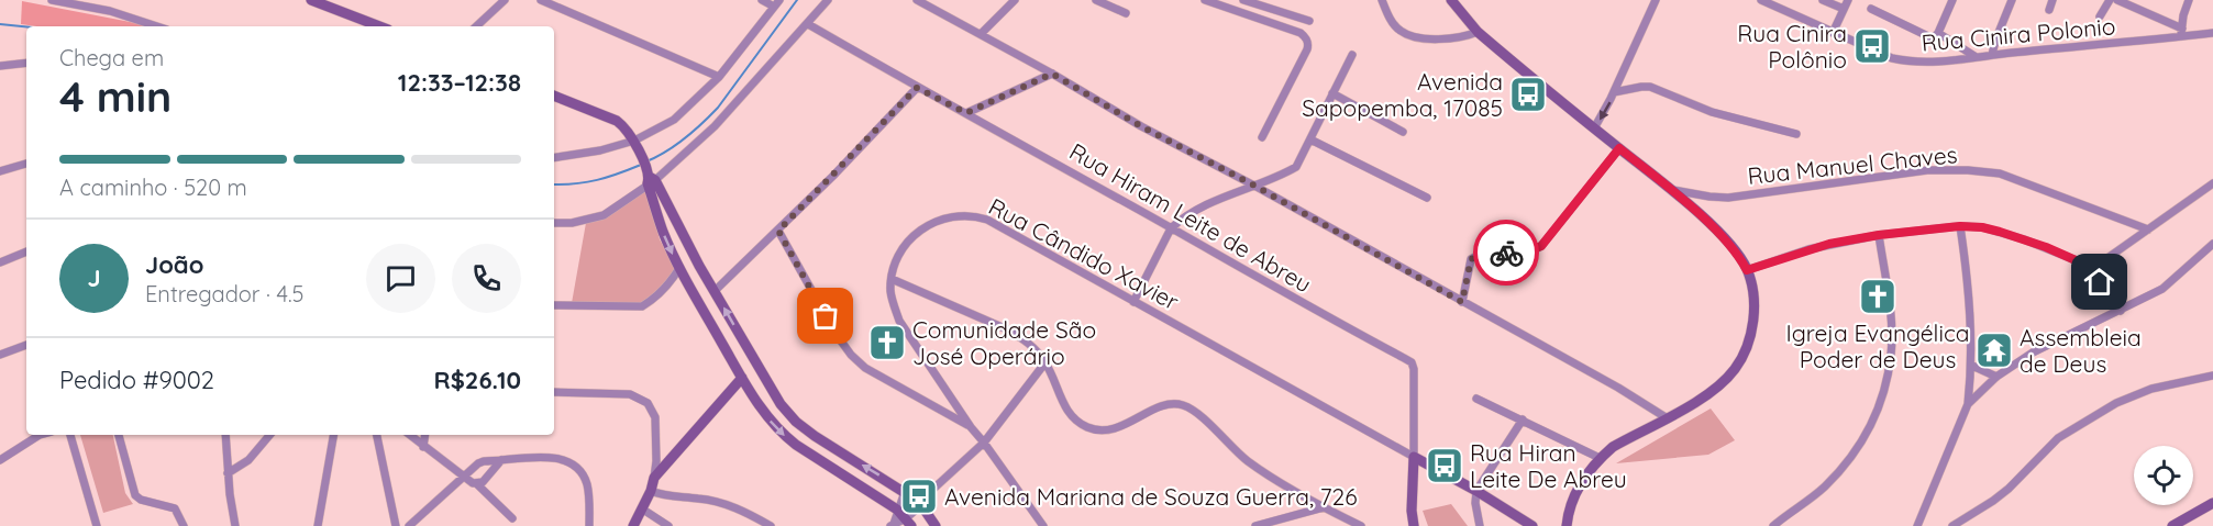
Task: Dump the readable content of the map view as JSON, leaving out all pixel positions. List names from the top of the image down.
{
  "streets": {
    "main road": ["Rua Hiram Leite de Abreu", "Rua Cândido Xavier"],
    "street": ["Rua Cinira Polonio", "Rua Manuel Chaves"]
  },
  "crossings": [
    ["Rua Hiram Leite de Abreu", "Rua Cândido Xavier"]
  ],
  "places": {
    "bus stop": [
      "Rua Cinira Polônio",
      "Avenida Sapopemba, 17085",
      "Rua Hiran Leite De Abreu",
      "Avenida Mariana de Souza Guerra, 726"
    ],
    "church": ["Igreja Evangélica Poder de Deus", "Comunidade São José Operário"],
    "temple": ["Assembleia de Deus"]
  },
  "page": {
    "heading": ["4 min", "Chega em", "12:33–12:38"],
    "panel": [
      "João",
      "Entregador · 4.5",
      "Pedido #9002",
      "R$26.10"
    ],
    "bar": "A caminho · 520 m",
    "round": "J"
  }
}
